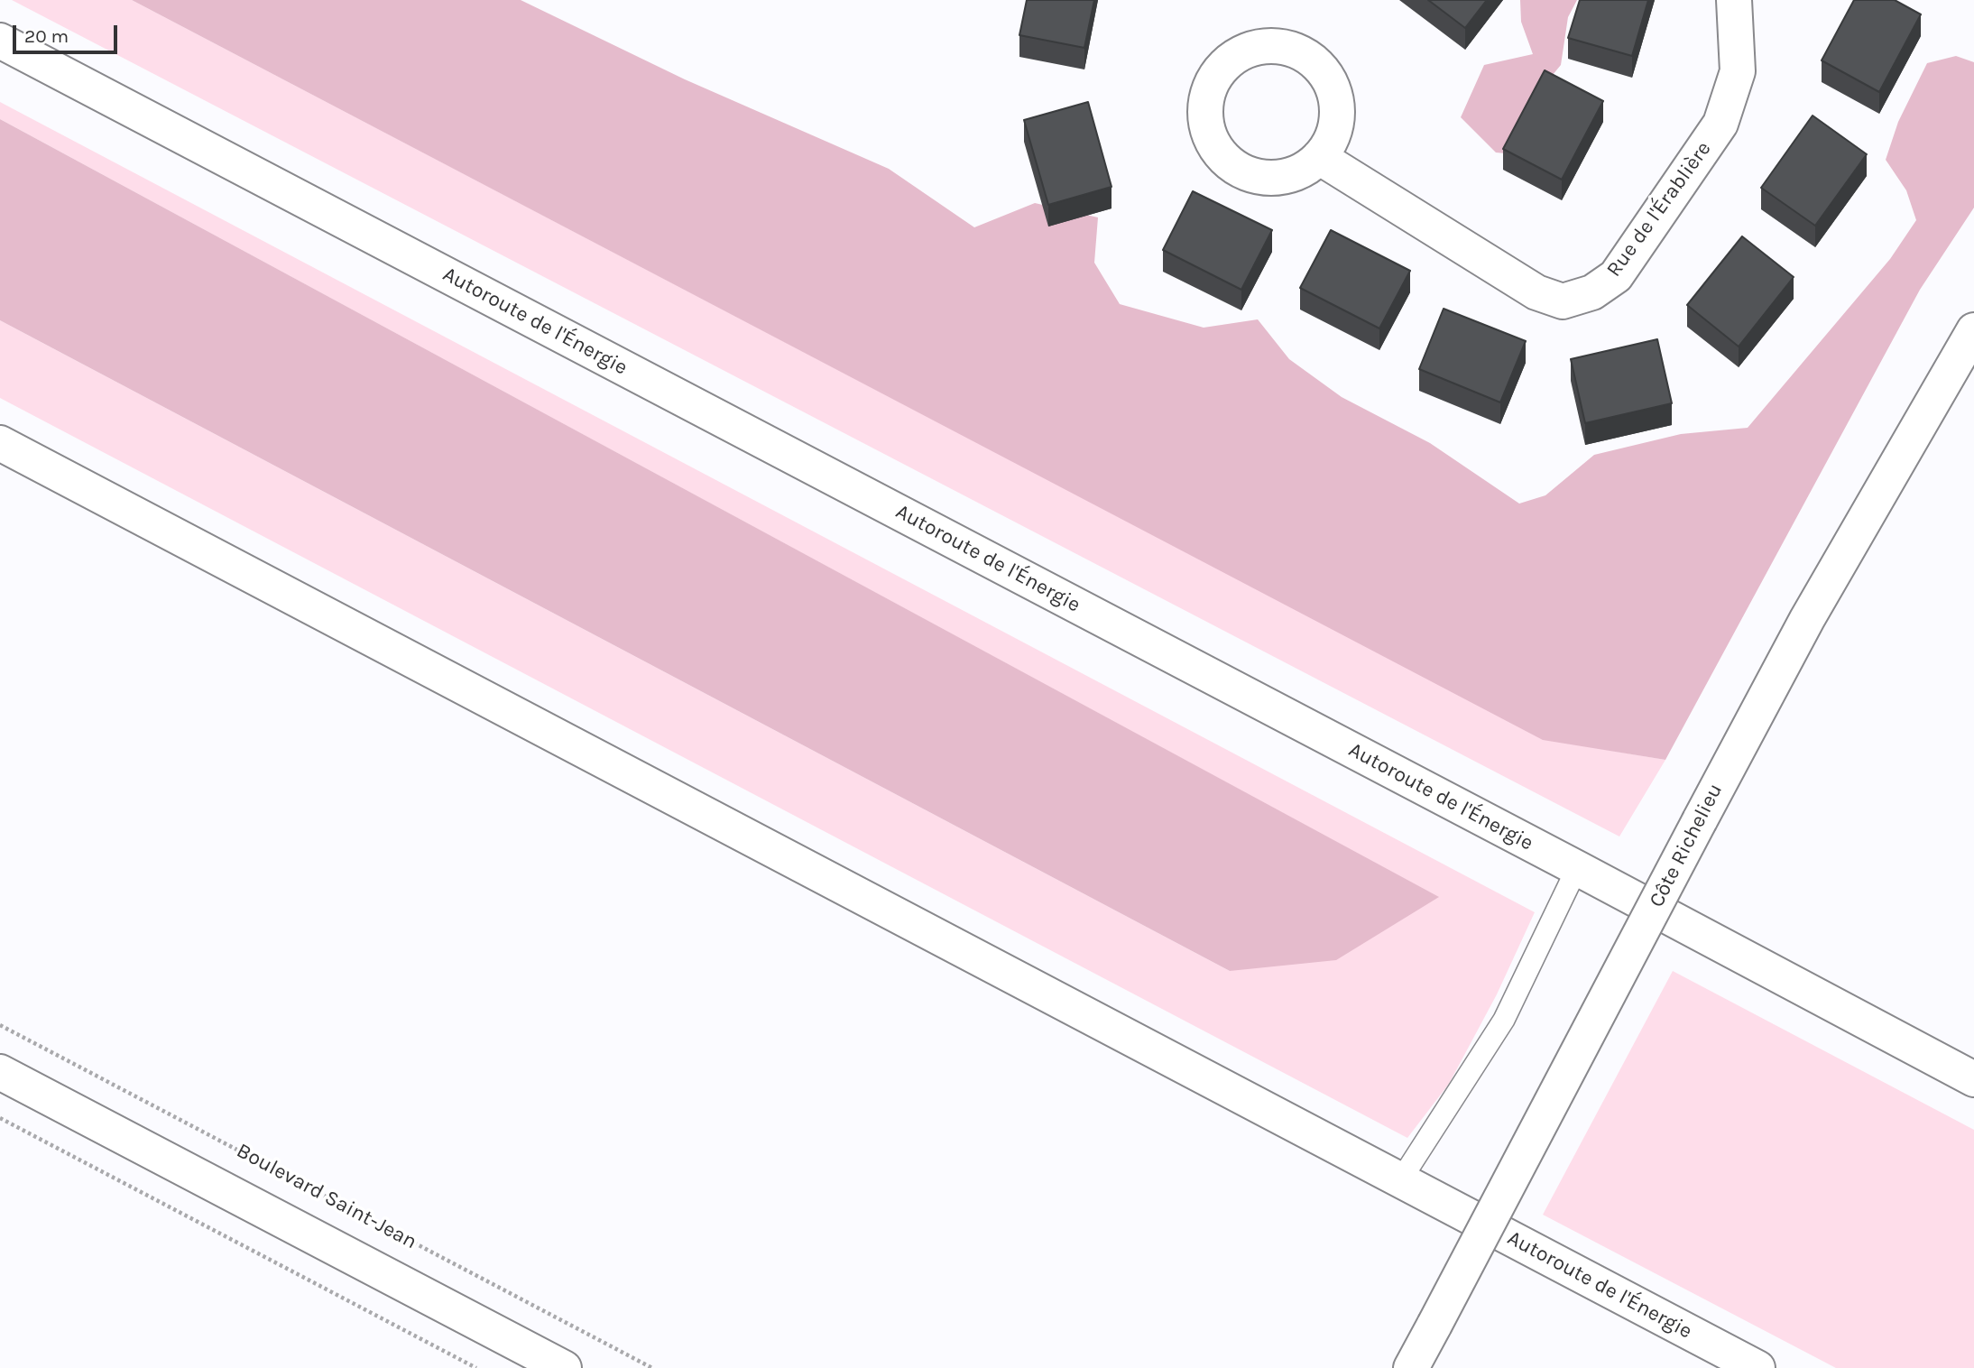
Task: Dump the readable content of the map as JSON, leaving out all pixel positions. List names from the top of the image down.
{
  "streets": {
    "main road": [
      "Rue de l'Érablière",
      "Autoroute de l'Énergie",
      "Côte Richelieu",
      "Boulevard Saint-Jean"
    ]
  },
  "scale_bar": "20 m"
}
